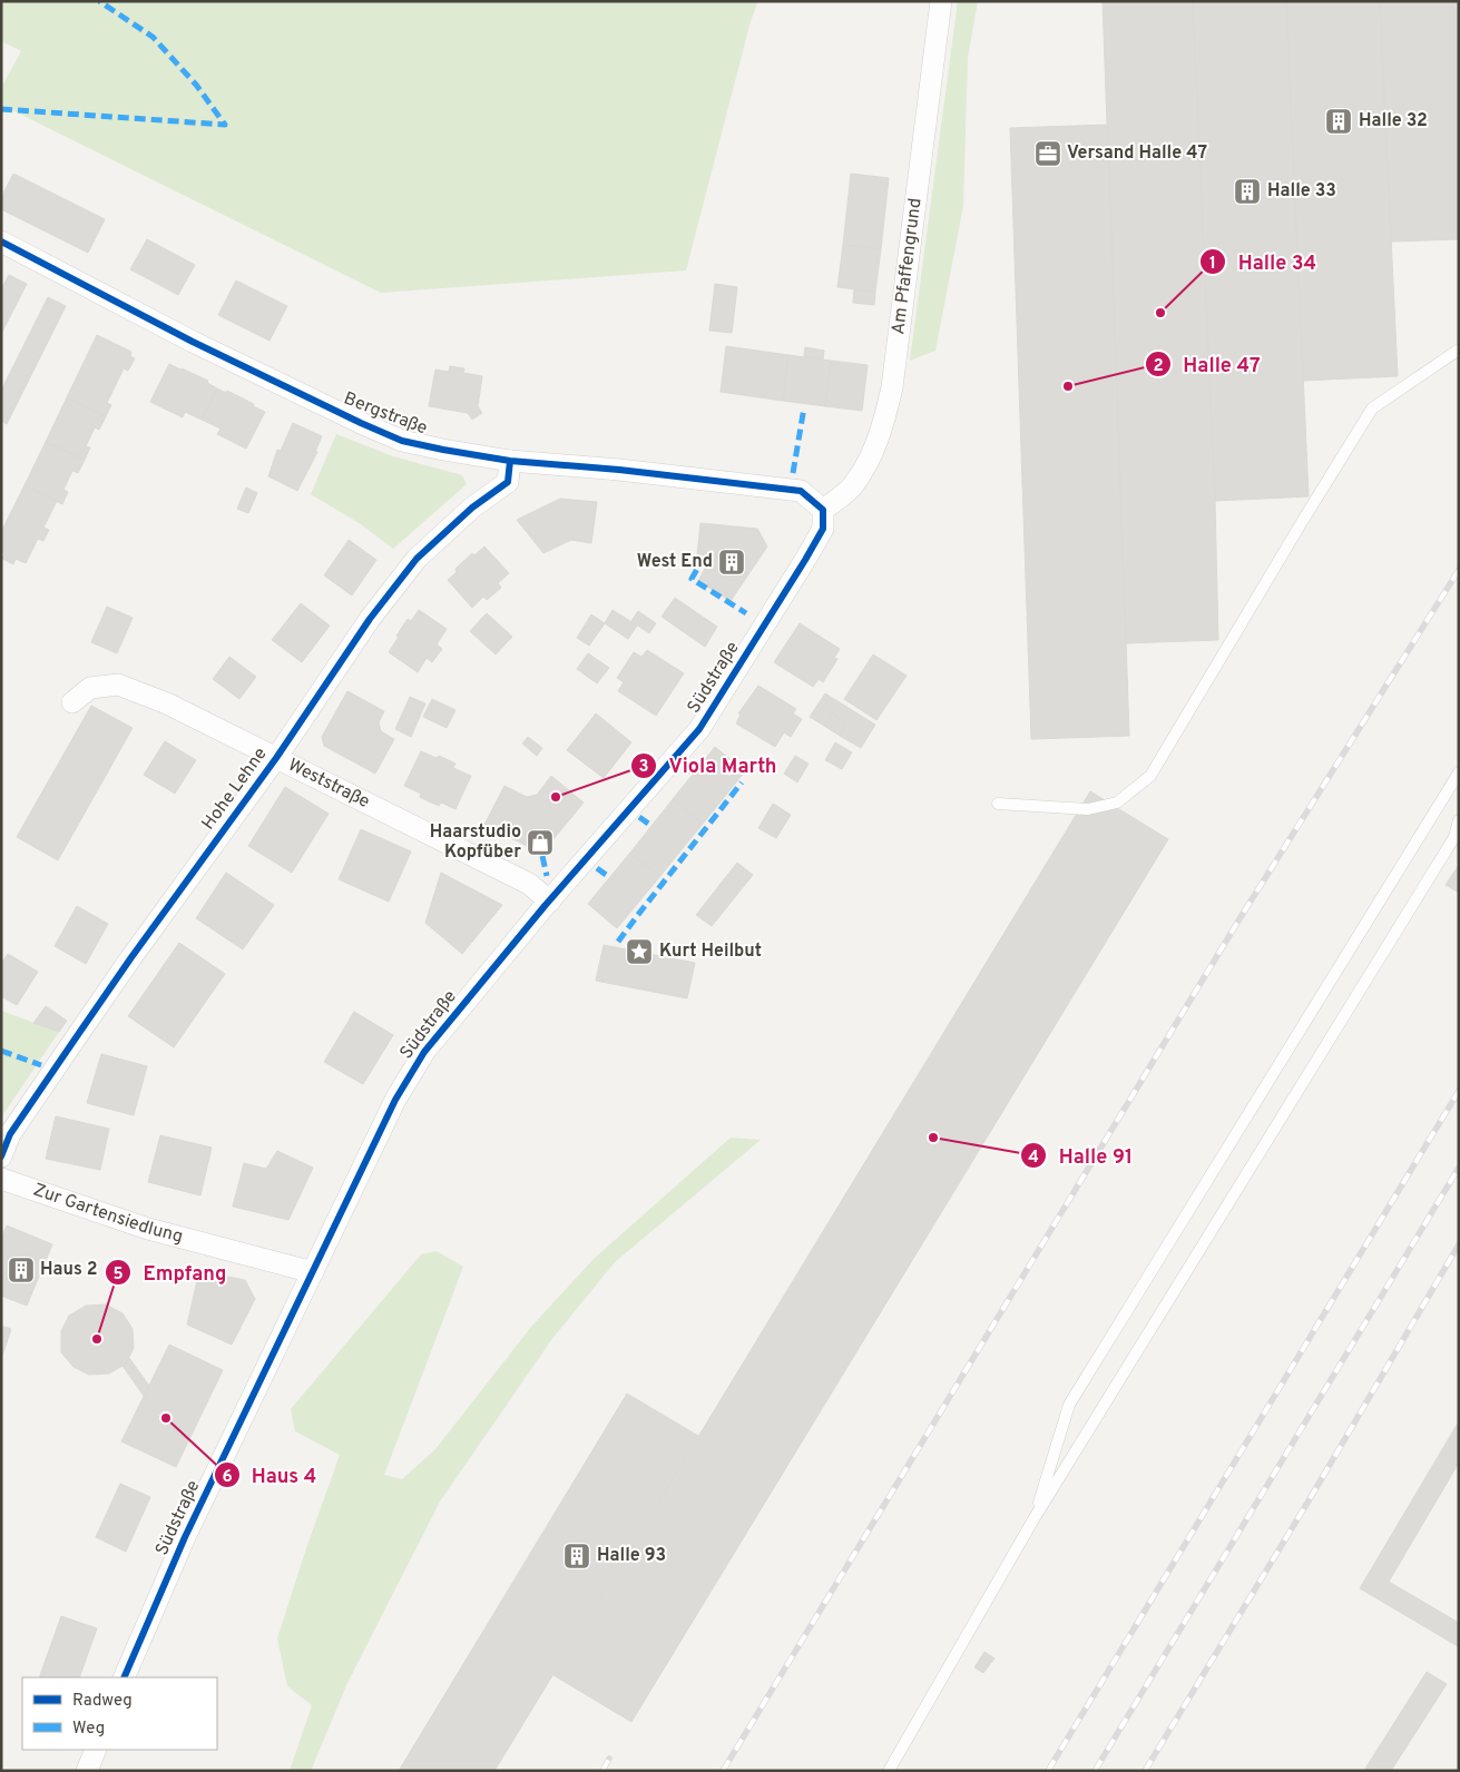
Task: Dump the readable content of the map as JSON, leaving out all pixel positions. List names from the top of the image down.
{
  "streets": {
    "street": [
      "Am Pfaffengrund",
      "Bergstraße",
      "Südstraße",
      "Weststraße",
      "Hohe Lehne",
      "Zur Gartensiedlung"
    ]
  },
  "crossings": [
    ["Am Pfaffengrund", "Bergstraße"],
    ["Am Pfaffengrund", "Südstraße"],
    ["Bergstraße", "Südstraße"],
    ["Bergstraße", "Hohe Lehne"],
    ["Südstraße", "Weststraße"],
    ["Südstraße", "Zur Gartensiedlung"],
    ["Weststraße", "Hohe Lehne"]
  ],
  "places": {
    "building": [
      "Halle 32",
      "Halle 33",
      "West End",
      "Haus 2",
      "Halle 93"
    ],
    "office": ["Versand Halle 47"],
    "other": [
      "Halle 34",
      "Halle 47",
      "Viola Marth",
      "Halle 91",
      "Empfang",
      "Haus 4"
    ],
    "shop": ["Haarstudio Kopfüber"],
    "place": ["Kurt Heilbut"]
  },
  "legend": ["Radweg", "Weg"]
}
